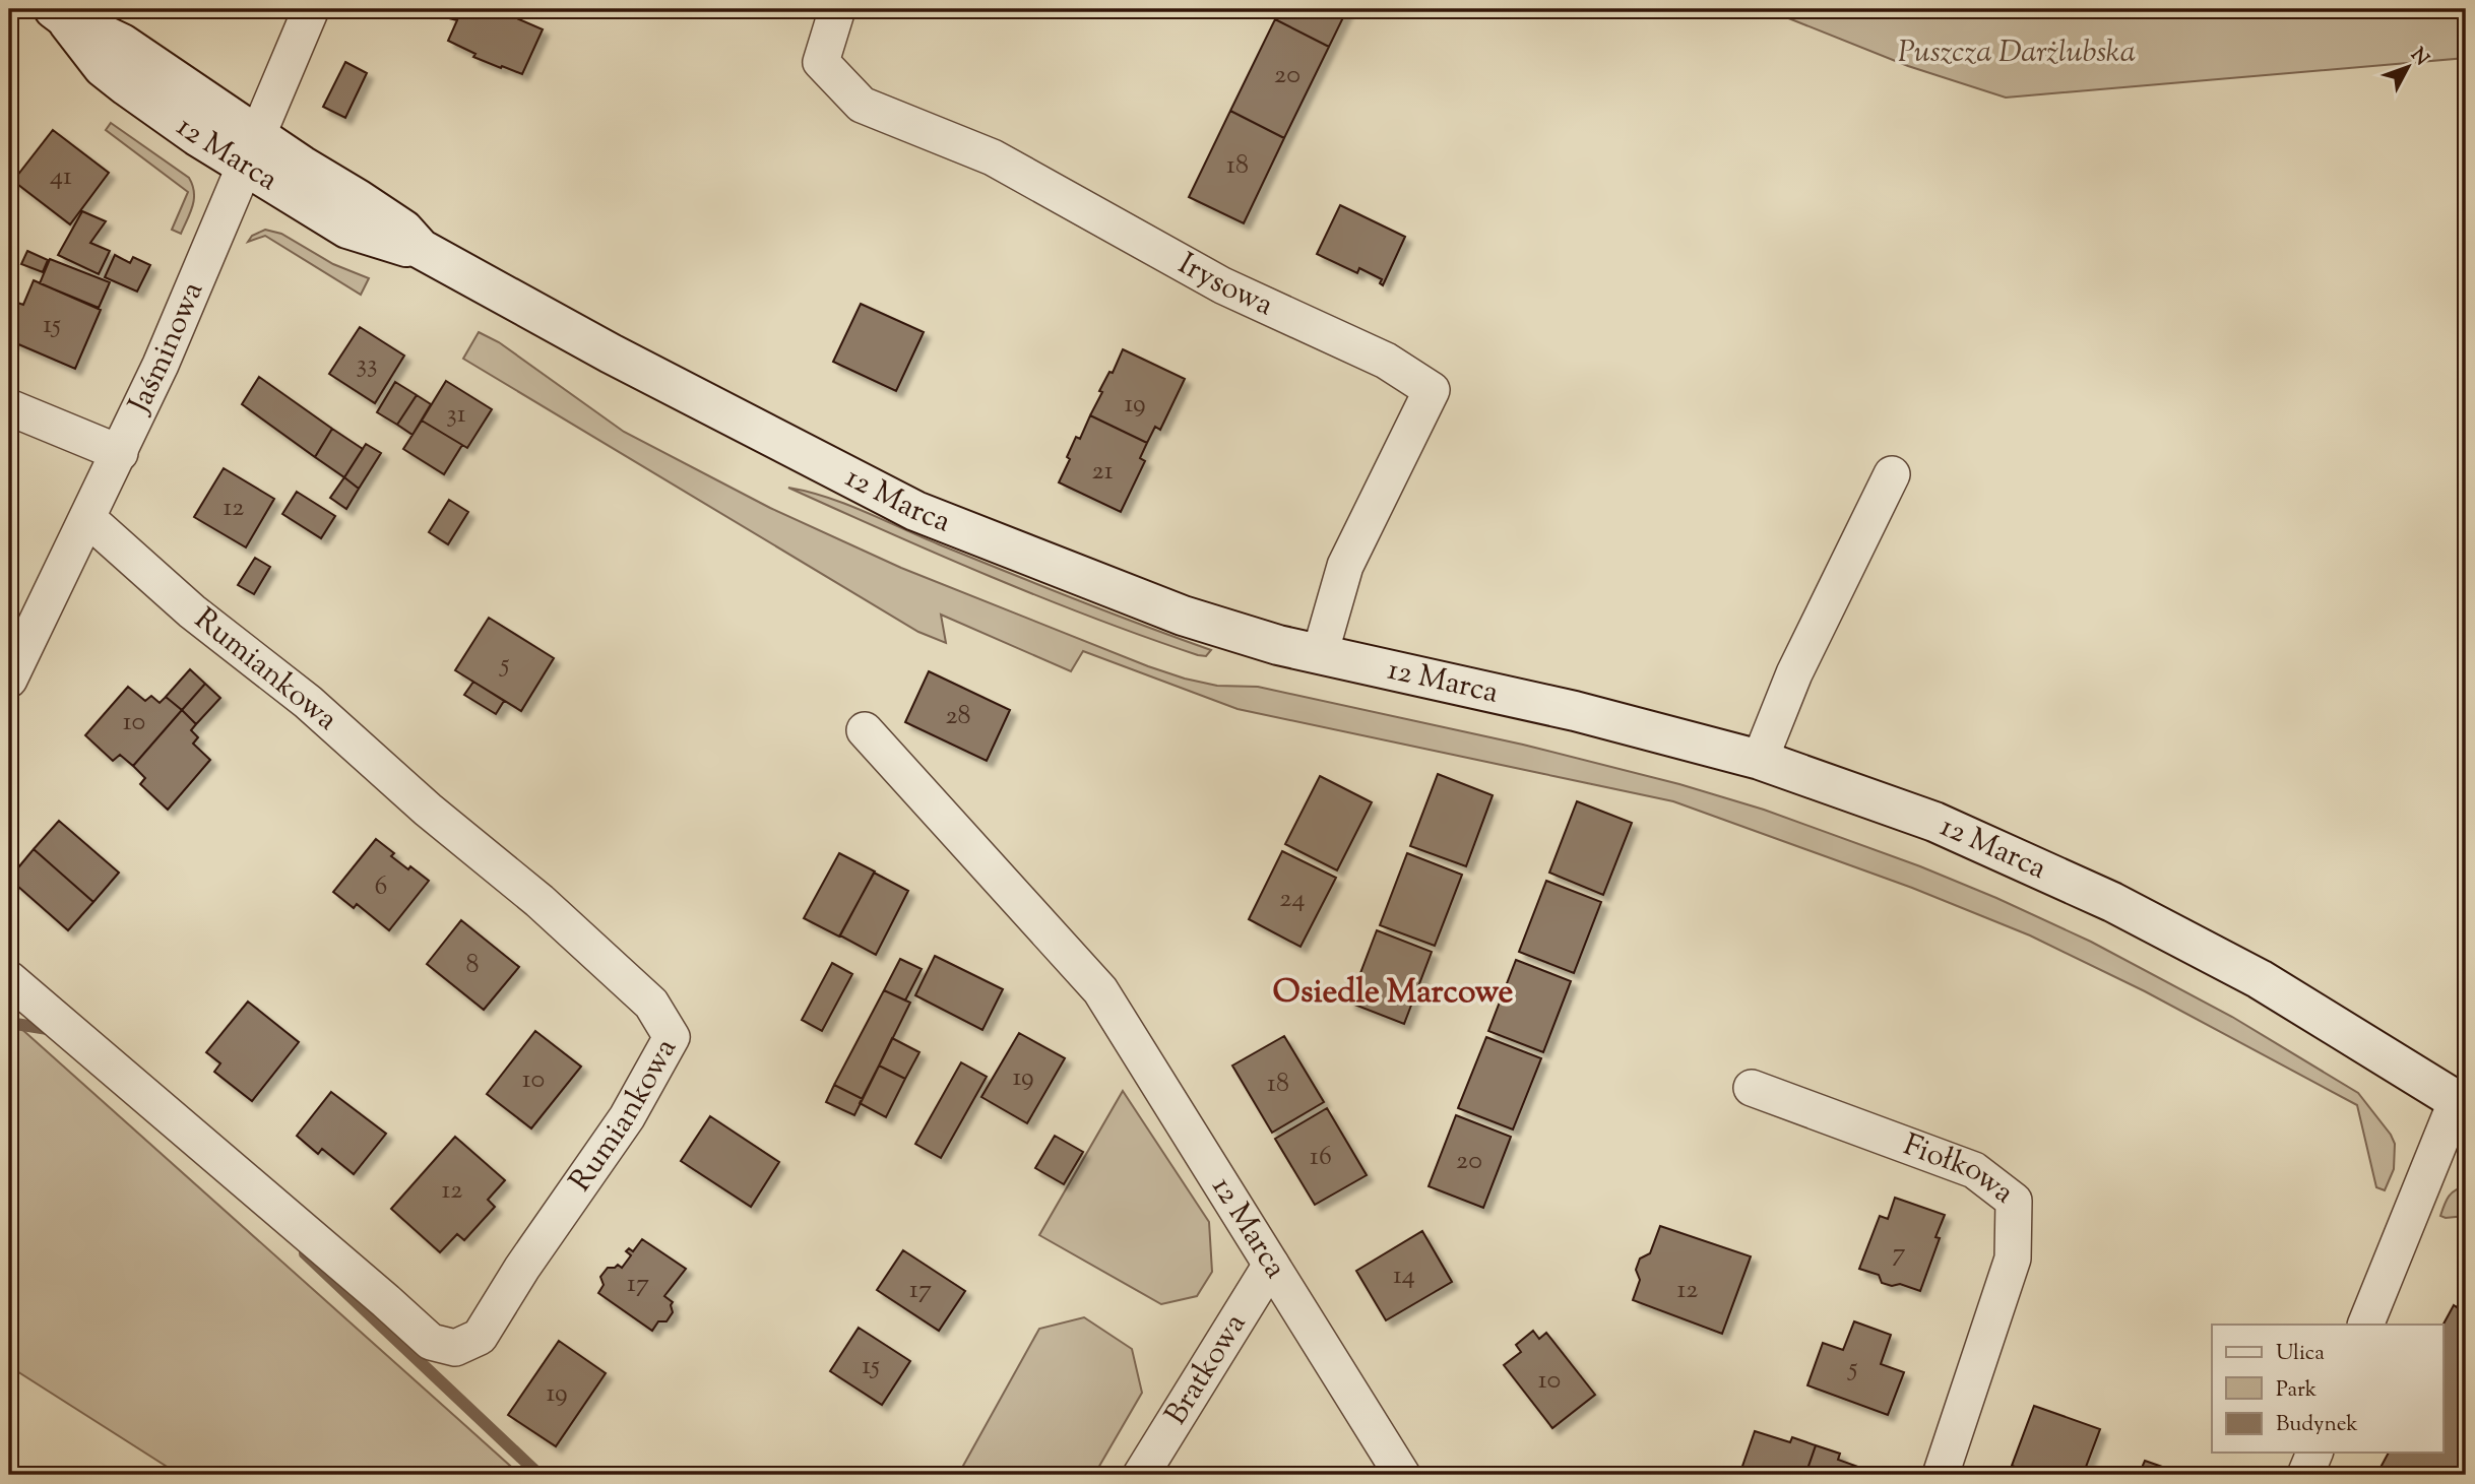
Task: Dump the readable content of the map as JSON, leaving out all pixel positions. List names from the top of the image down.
{
  "streets": {
    "street": [
      "12 Marca",
      "Irysowa",
      "Jaśminowa",
      "Rumiankowa",
      "Fiołkowa",
      "Bratkowa"
    ]
  },
  "crossings": [
    ["12 Marca", "Irysowa"],
    ["12 Marca", "Jaśminowa"],
    ["12 Marca", "Bratkowa"],
    ["Jaśminowa", "Rumiankowa"]
  ],
  "districts": ["Osiedle Marcowe"],
  "parks": ["Puszcza Darżlubska"],
  "house_numbers": [
    "20",
    "18",
    "41",
    "15",
    "33",
    "19",
    "31",
    "21",
    "12",
    "5",
    "28",
    "10",
    "6",
    "24",
    "8",
    "19",
    "10",
    "18",
    "16",
    "20",
    "12",
    "7",
    "14",
    "17",
    "17",
    "12",
    "15",
    "5",
    "10",
    "19"
  ],
  "legend": ["Ulica", "Park", "Budynek"],
  "north": "top right"
}
